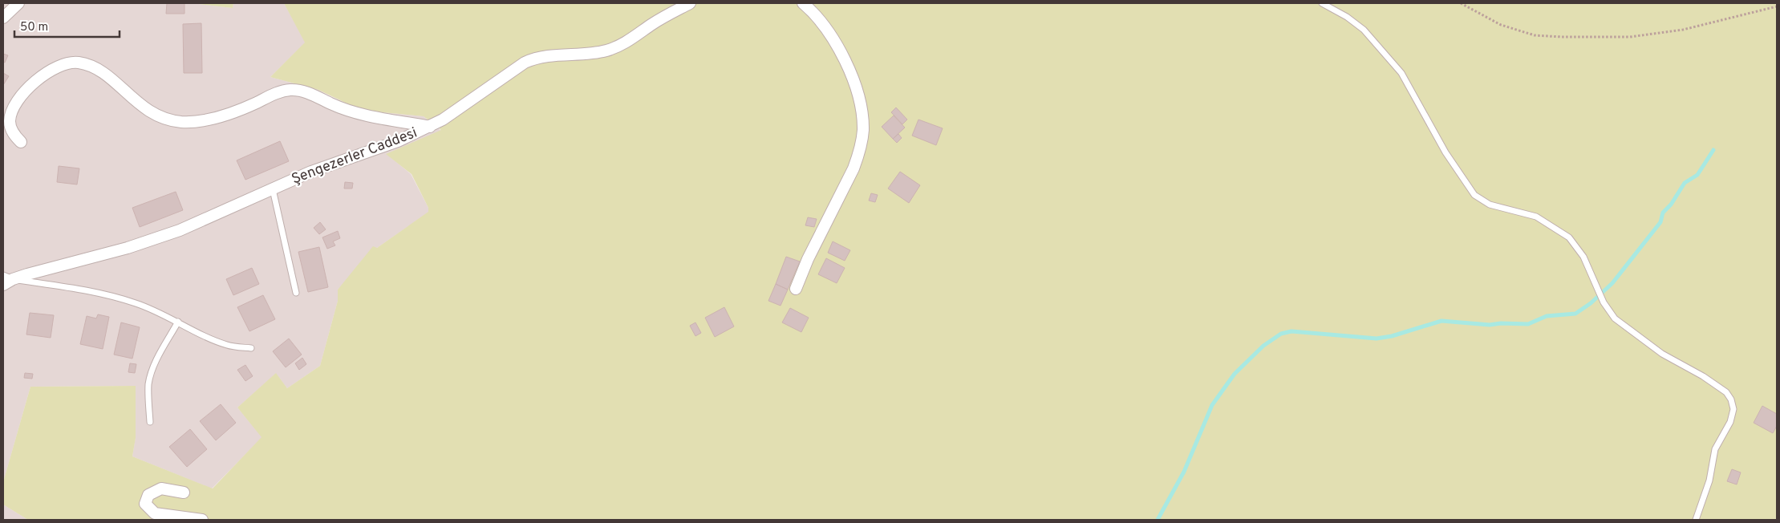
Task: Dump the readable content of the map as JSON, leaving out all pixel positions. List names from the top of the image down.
{
  "streets": {
    "street": ["Şengezerler Caddesi"]
  },
  "scale_bar": "50 m"
}
